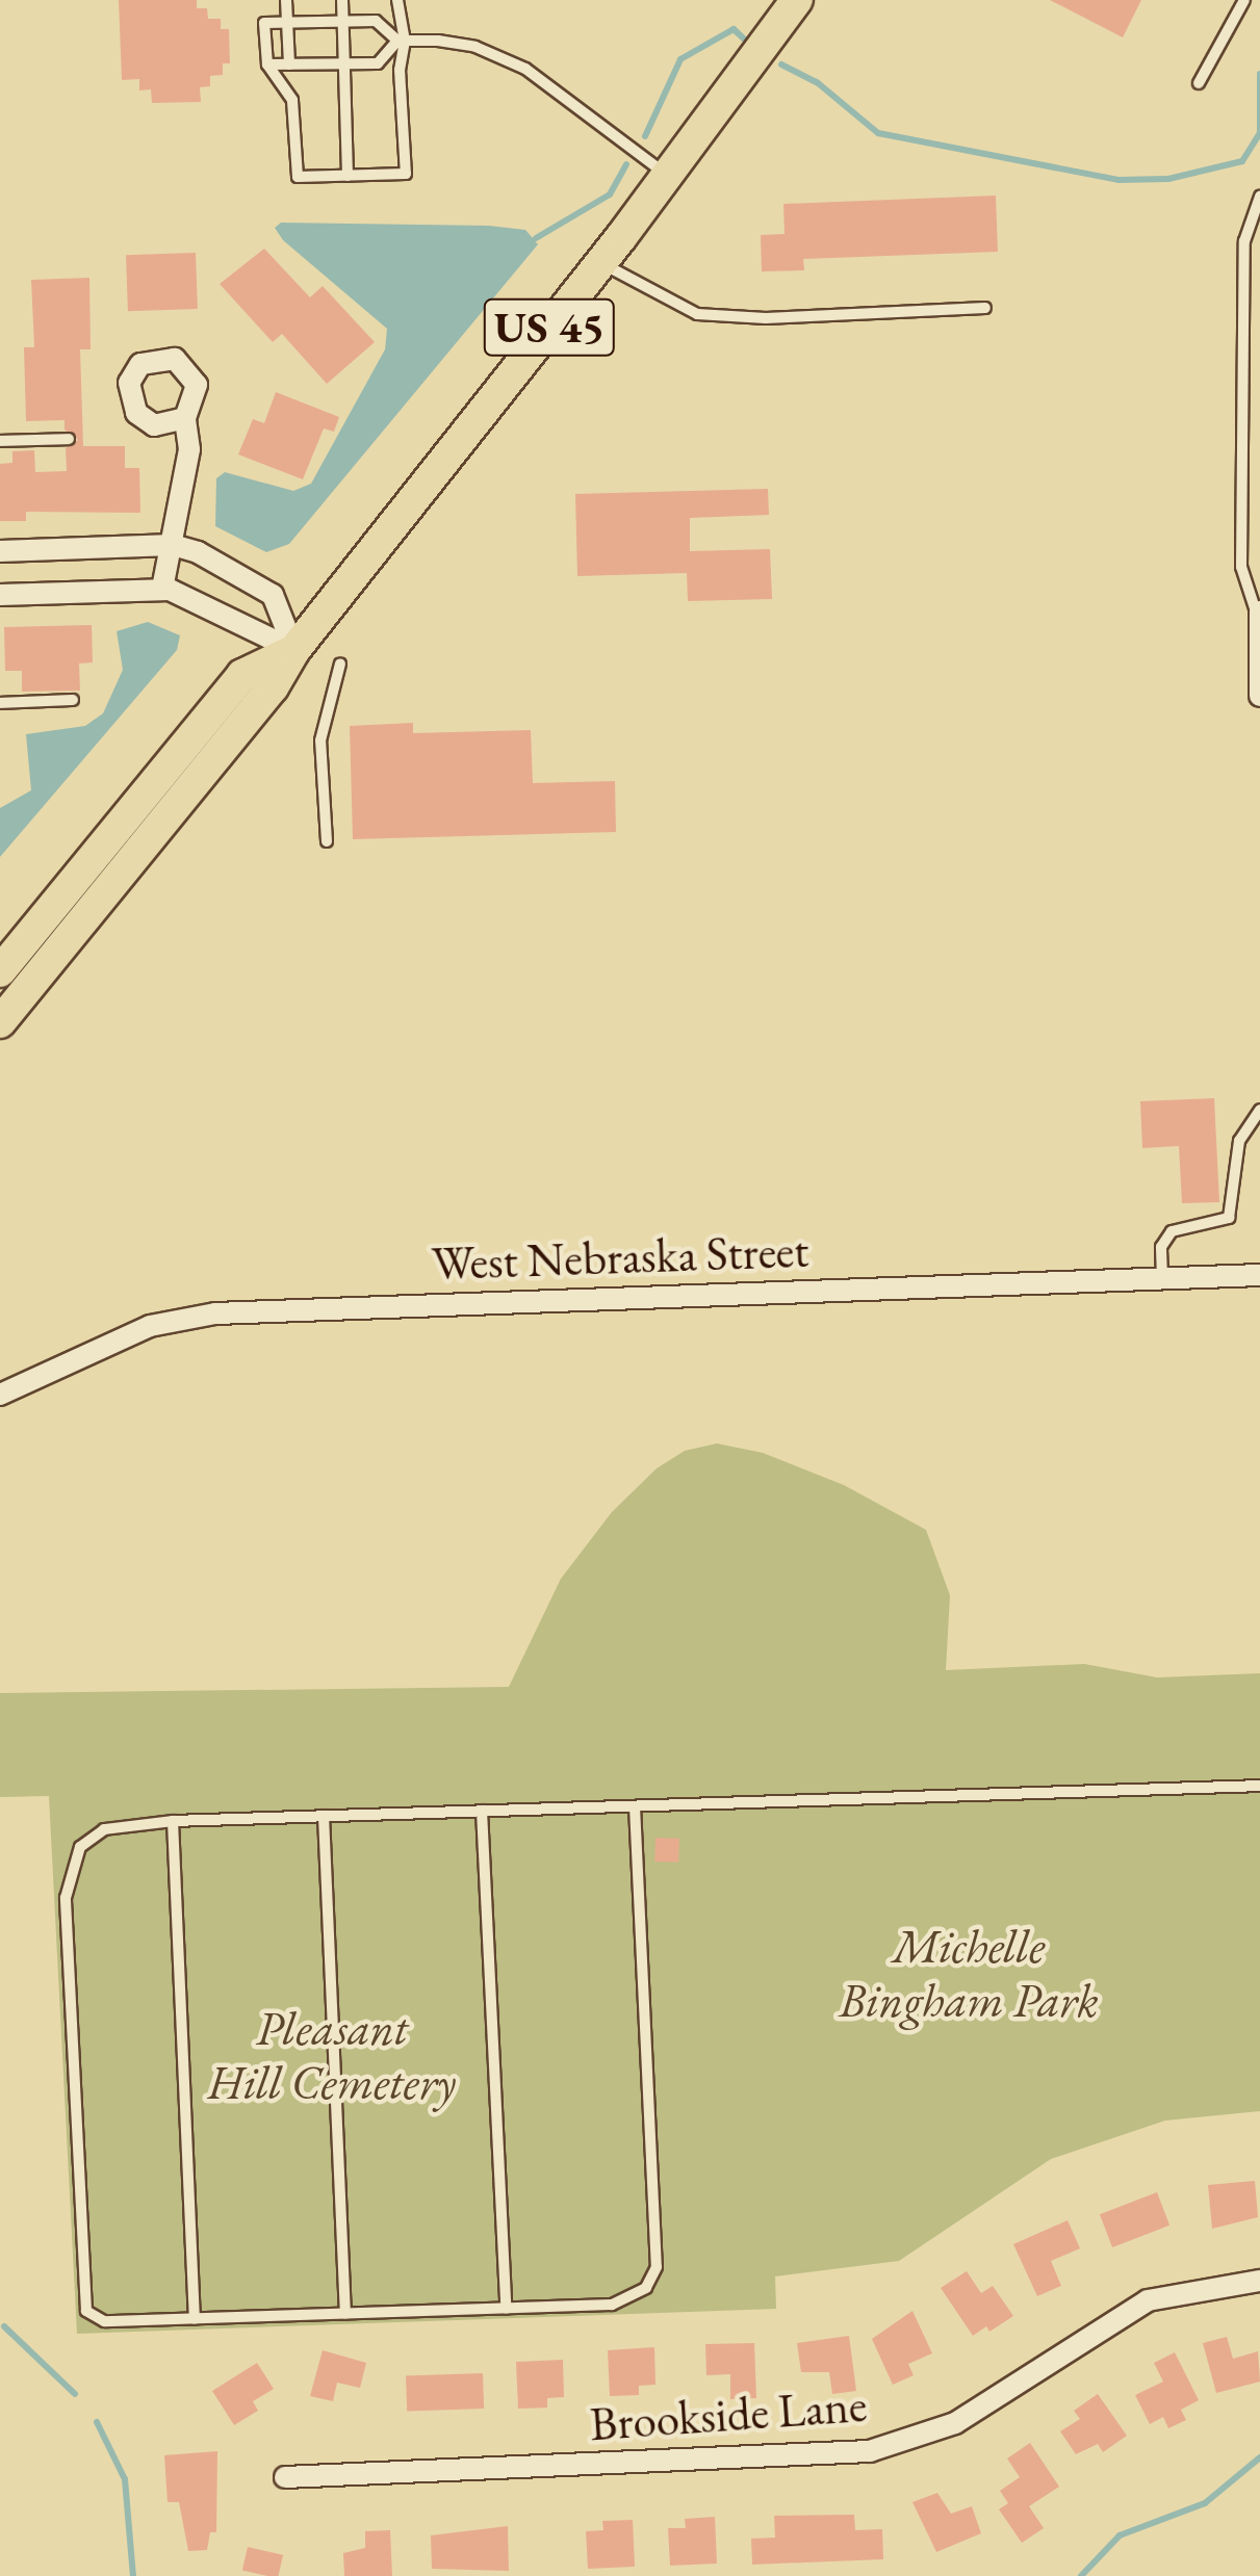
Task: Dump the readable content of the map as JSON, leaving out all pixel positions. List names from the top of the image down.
{
  "streets": {
    "main road": ["US 45"],
    "street": ["West Nebraska Street", "Brookside Lane"]
  },
  "parks": ["Michelle Bingham Park", "Pleasant Hill Cemetery"]
}
